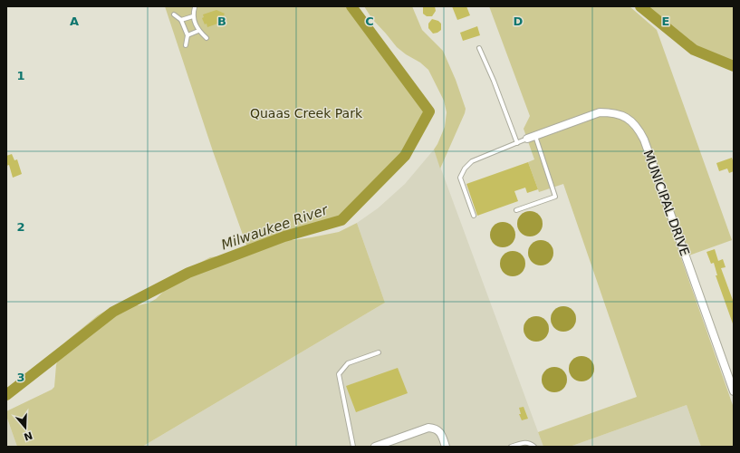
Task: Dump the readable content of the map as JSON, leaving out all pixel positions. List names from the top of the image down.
{
  "streets": {
    "street": ["MUNICIPAL DRIVE"]
  },
  "water": ["Milwaukee River"],
  "parks": ["Quaas Creek Park"],
  "north": "bottom",
  "grid": {
    "columns": [
      "A",
      "B",
      "C",
      "D",
      "E"
    ],
    "rows": ["1", "2", "3"]
  }
}
